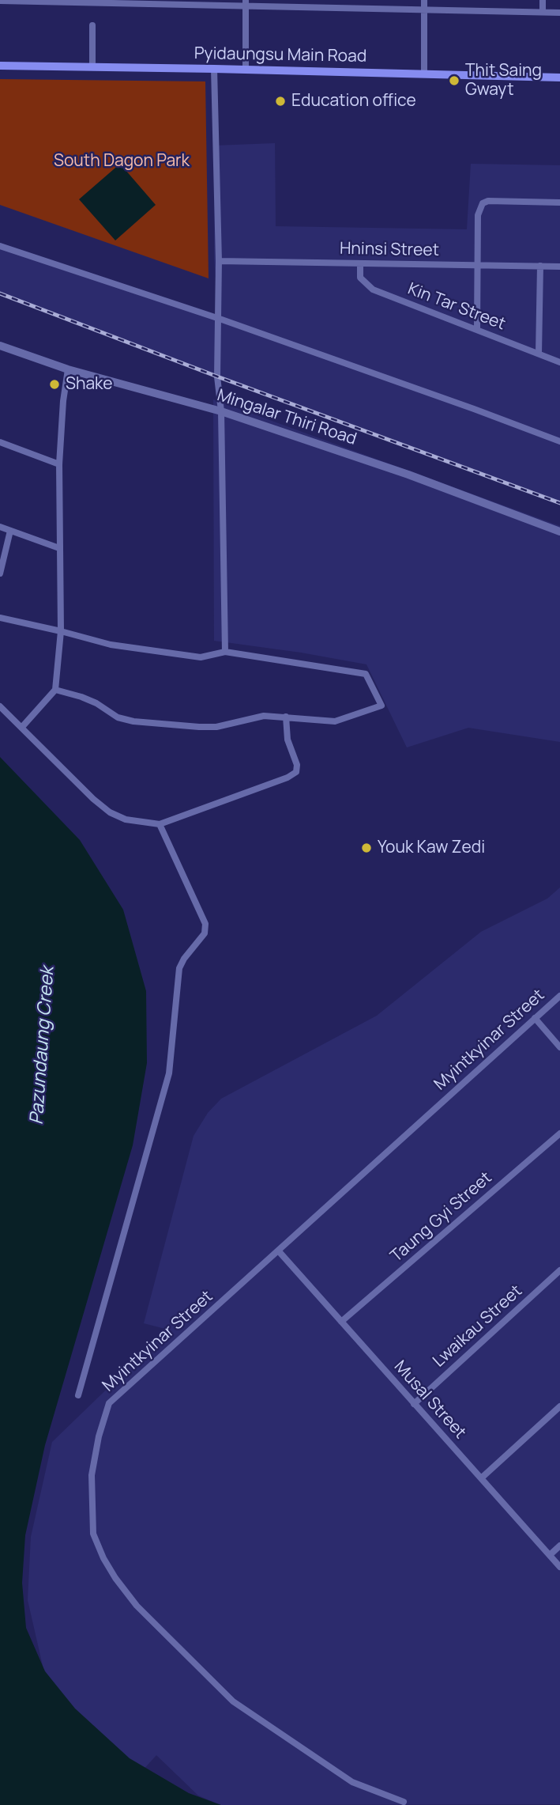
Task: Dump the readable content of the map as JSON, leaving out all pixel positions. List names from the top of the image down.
{
  "streets": {
    "main road": ["Pyidaungsu Main Road"],
    "street": [
      "Hninsi Street",
      "Kin Tar Street",
      "Mingalar Thiri Road",
      "Myintkyinar Street",
      "Taung Gyi Street",
      "Lwaikau Street",
      "Musal Street"
    ]
  },
  "crossings": [
    ["Hninsi Street", "Kin Tar Street"],
    ["Myintkyinar Street", "Musal Street"],
    ["Taung Gyi Street", "Musal Street"],
    ["Lwaikau Street", "Musal Street"]
  ],
  "water": ["Pazundaung Creek"],
  "parks": ["South Dagon Park"],
  "places": [
    "Thit Saing Gwayt",
    "Education office",
    "Shake",
    "Youk Kaw Zedi"
  ]
}
